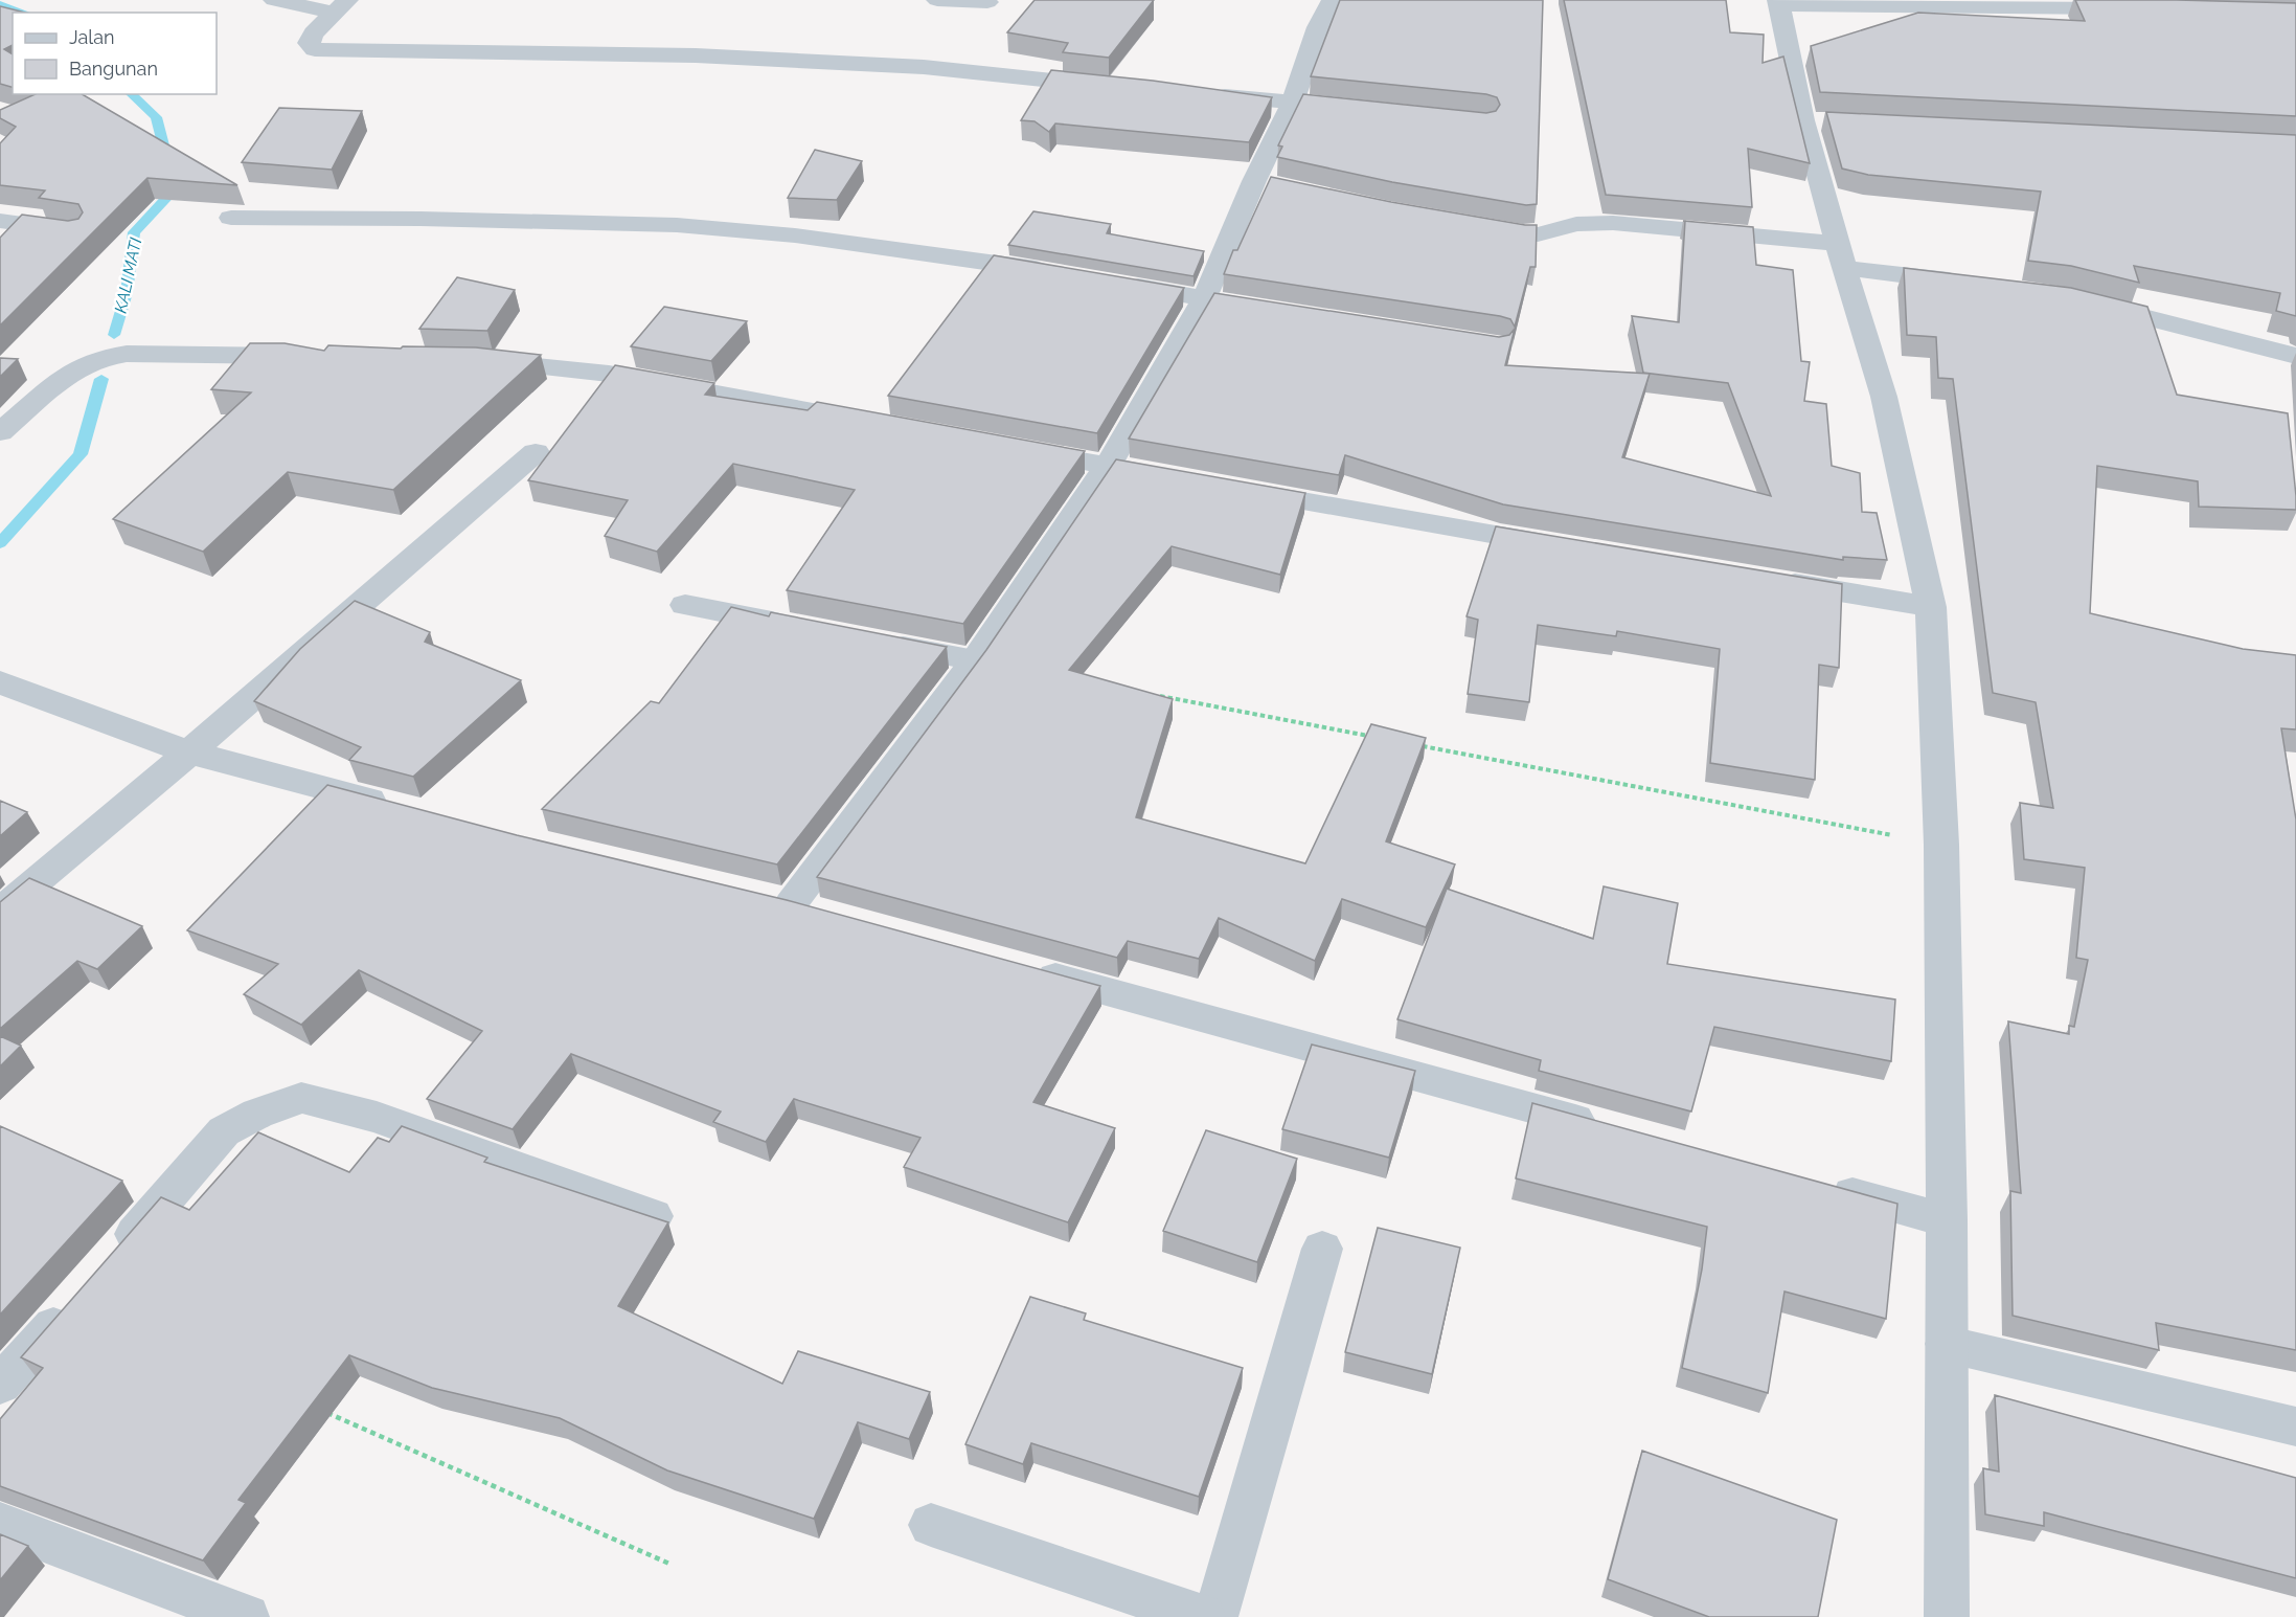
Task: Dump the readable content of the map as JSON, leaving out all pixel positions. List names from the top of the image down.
{
  "water": ["KALI MATI"],
  "legend": ["Jalan", "Bangunan"]
}
